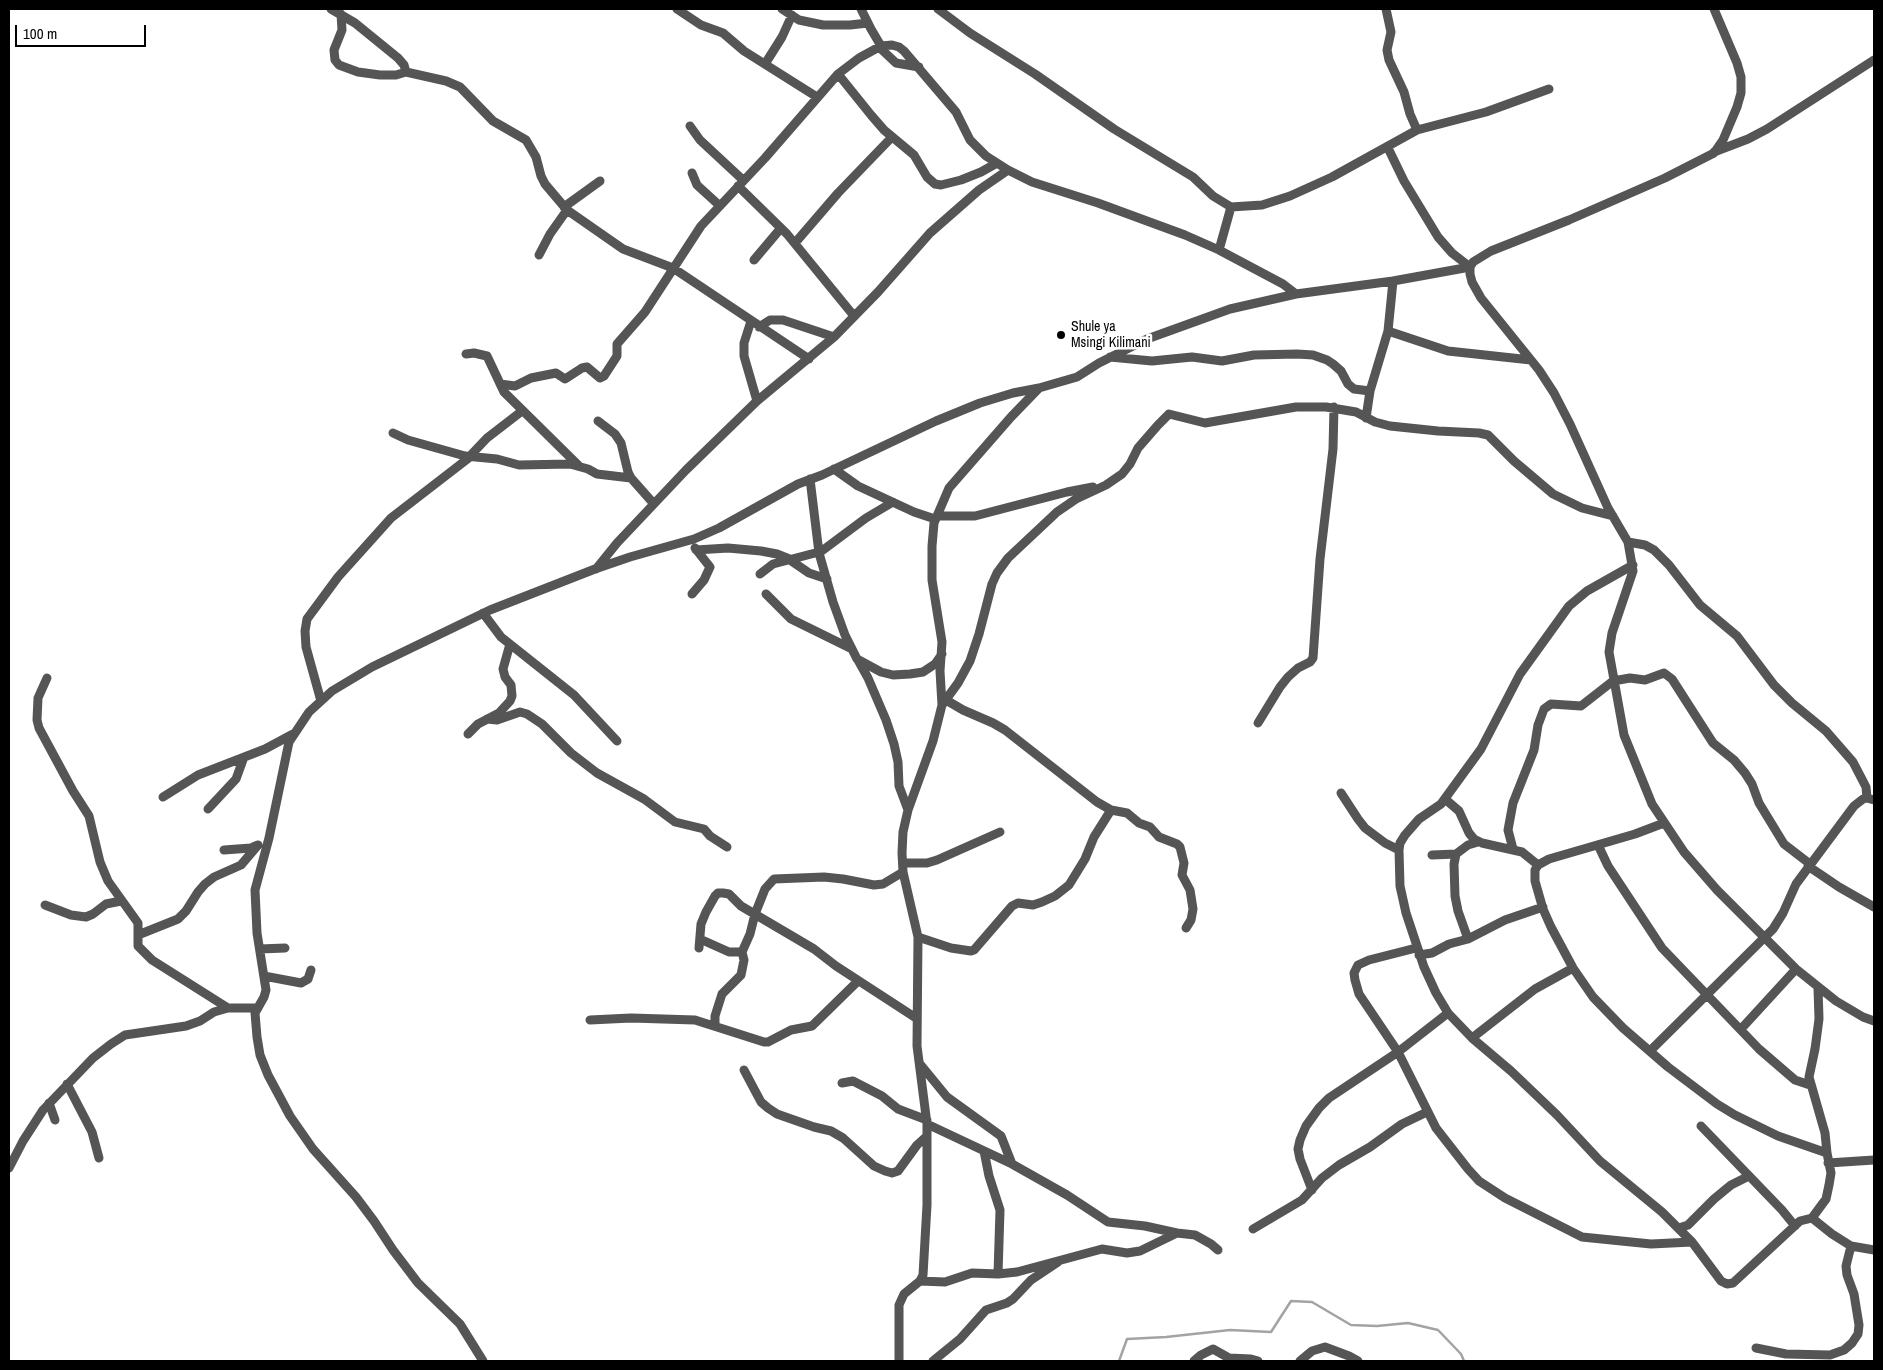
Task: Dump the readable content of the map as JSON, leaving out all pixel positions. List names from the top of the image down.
{
  "places": ["Shule ya Msingi Kilimani"],
  "scale_bar": "100 m"
}
